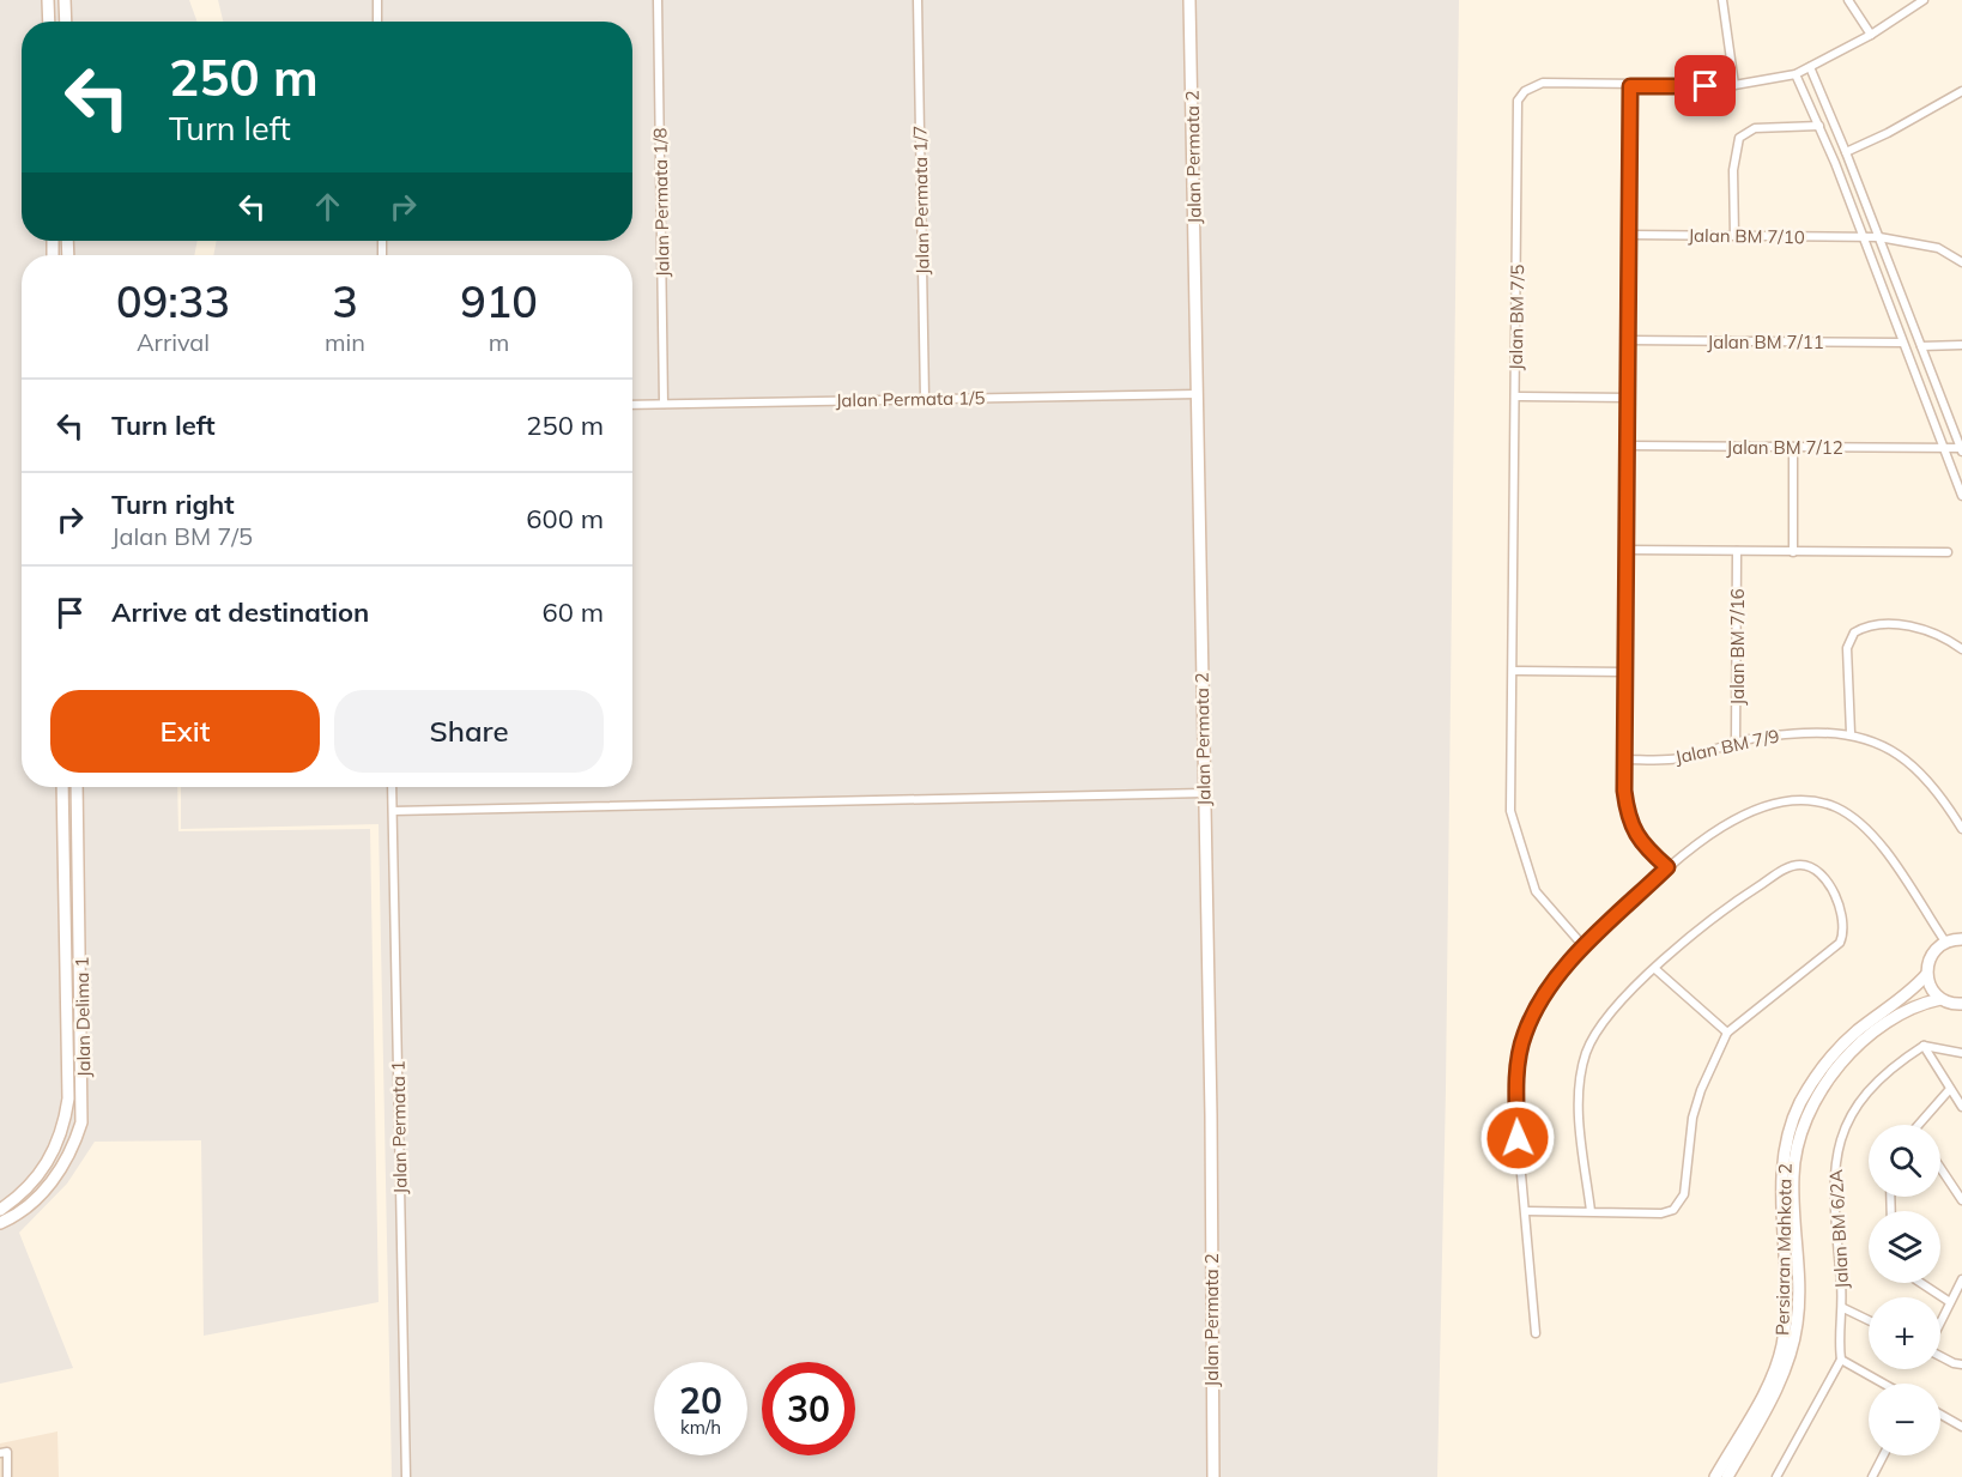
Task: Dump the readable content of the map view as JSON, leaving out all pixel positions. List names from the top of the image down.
{
  "streets": {
    "street": [
      "Jalan Permata 2",
      "Jalan Permata 1/7",
      "Jalan Permata 1/8",
      "Jalan BM 7/10",
      "Jalan BM 7/5",
      "Jalan BM 7/11",
      "Jalan Permata 1/5",
      "Jalan BM 7/12",
      "Jalan BM 7/16",
      "Jalan BM 7/9",
      "Jalan Delima 1",
      "Jalan Permata 1",
      "Jalan BM 6/2A",
      "Persiaran Mahkota 2"
    ]
  },
  "crossings": [
    ["Jalan Permata 2", "Jalan Permata 1/5"],
    ["Jalan Permata 1/7", "Jalan Permata 1/5"],
    ["Jalan Permata 1/8", "Jalan Permata 1/5"],
    ["Jalan BM 7/16", "Jalan BM 7/9"]
  ],
  "page": {
    "turn": ["250 m", "Turn left"],
    "eta": [
      "09:33",
      "Arrival",
      "3",
      "min",
      "910",
      "m"
    ],
    "list": [
      {
        "name": "Turn left",
        "value": "250 m"
      },
      {
        "name": "Turn right",
        "note": "Jalan BM 7/5",
        "value": "600 m"
      },
      {
        "name": "Arrive at destination",
        "value": "60 m"
      }
    ],
    "buttons": ["Exit", "Share"],
    "map_buttons": ["+", "−"],
    "speed": "20 km/h",
    "limit": "30"
  }
}
